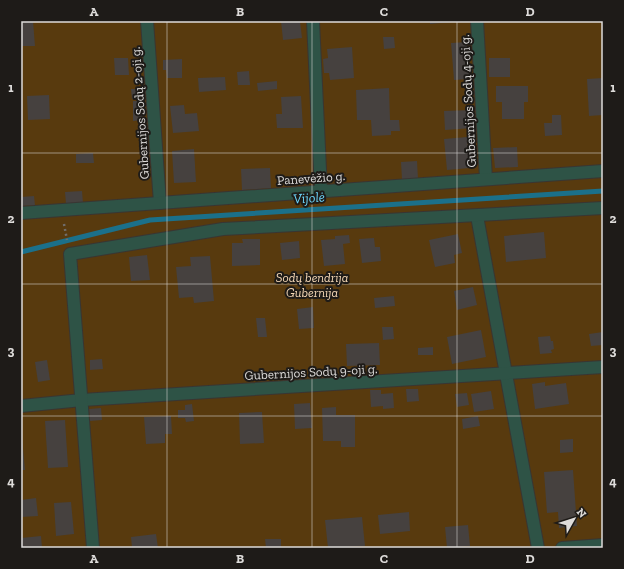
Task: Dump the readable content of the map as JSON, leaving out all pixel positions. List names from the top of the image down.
{
  "streets": {
    "street": [
      "Gubernijos Sodų 4-oji g.",
      "Gubernijos Sodų 2-oji g.",
      "Panevėžio g.",
      "Gubernijos Sodų 9-oji g."
    ]
  },
  "crossings": [
    ["Gubernijos Sodų 4-oji g.", "Panevėžio g."],
    ["Gubernijos Sodų 2-oji g.", "Panevėžio g."]
  ],
  "water": ["Vijolė"],
  "parks": ["Sodų bendrija Gubernija"],
  "north": "top right",
  "grid": {
    "columns": [
      "A",
      "B",
      "C",
      "D"
    ],
    "rows": [
      "1",
      "2",
      "3",
      "4"
    ]
  }
}
